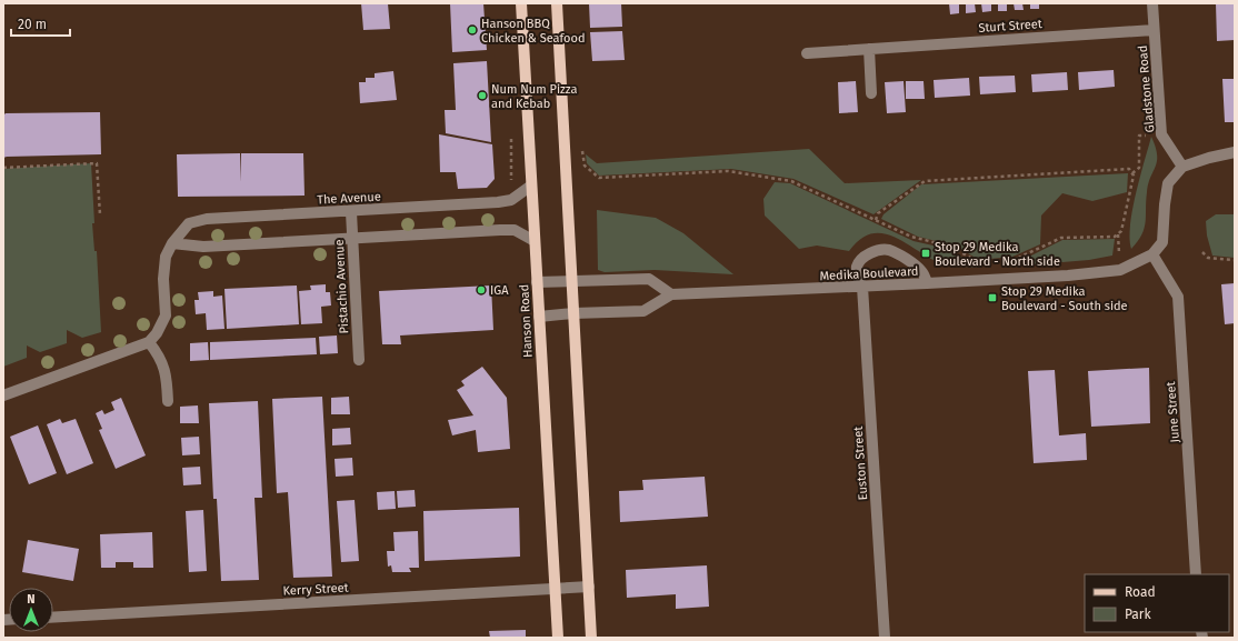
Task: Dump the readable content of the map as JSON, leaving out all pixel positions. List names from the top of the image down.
{
  "streets": {
    "main road": ["Hanson Road"],
    "street": [
      "Sturt Street",
      "Gladstone Road",
      "The Avenue",
      "Medika Boulevard",
      "Pistachio Avenue",
      "June Street",
      "Euston Street",
      "Kerry Street"
    ]
  },
  "crossings": [
    ["Sturt Street", "Gladstone Road"],
    ["The Avenue", "Pistachio Avenue"],
    ["The Avenue", "Hanson Road"],
    ["Medika Boulevard", "Hanson Road"],
    ["Medika Boulevard", "June Street"],
    ["Medika Boulevard", "Euston Street"],
    ["Hanson Road", "Kerry Street"]
  ],
  "places": {
    "other": ["Hanson BBQ Chicken & Seafood", "Num Num Pizza and Kebab", "IGA"],
    "transit": ["Stop 29 Medika Boulevard - North side", "Stop 29 Medika Boulevard - South side"]
  },
  "legend": ["Road", "Park"],
  "scale_bar": "20 m",
  "north": "top"
}
